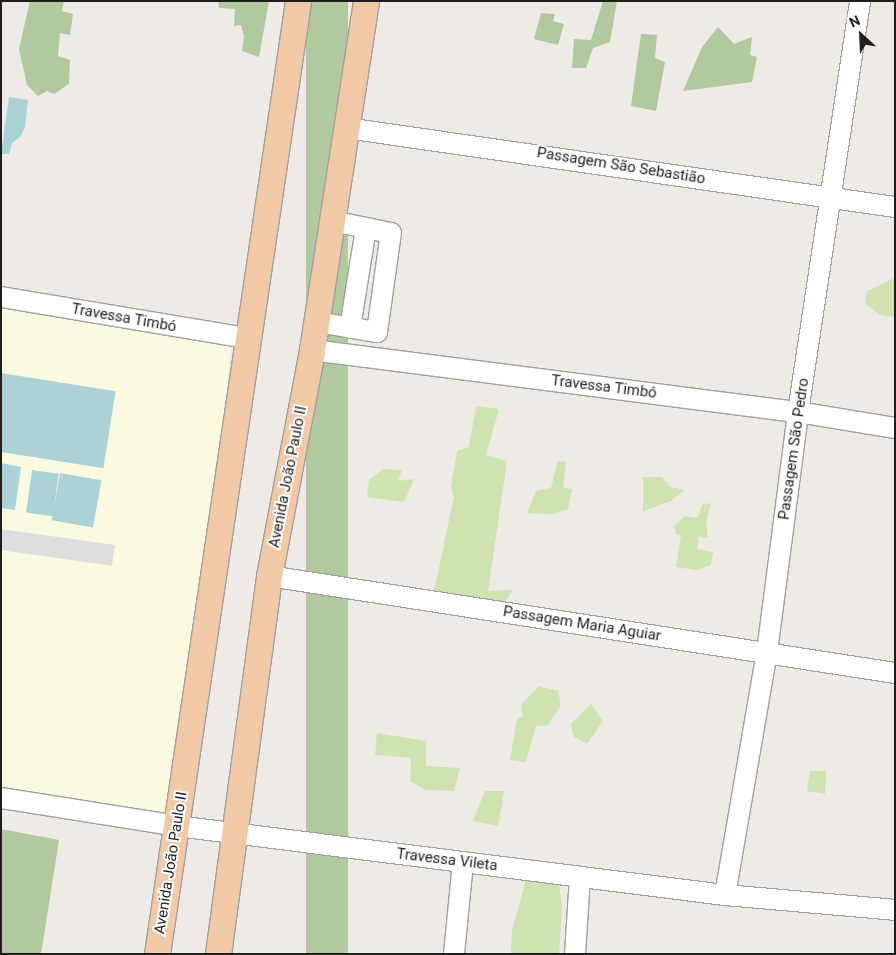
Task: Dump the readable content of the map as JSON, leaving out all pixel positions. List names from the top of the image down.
{
  "streets": {
    "main road": ["Avenida João Paulo II"],
    "street": [
      "Passagem São Sebastião",
      "Travessa Timbó",
      "Passagem São Pedro",
      "Passagem Maria Aguiar",
      "Travessa Vileta"
    ]
  },
  "crossings": [
    ["Passagem São Sebastião", "Passagem São Pedro"],
    ["Passagem São Sebastião", "Avenida João Paulo II"],
    ["Travessa Timbó", "Passagem São Pedro"],
    ["Travessa Timbó", "Avenida João Paulo II"],
    ["Passagem São Pedro", "Passagem Maria Aguiar"],
    ["Passagem São Pedro", "Travessa Vileta"],
    ["Avenida João Paulo II", "Passagem Maria Aguiar"],
    ["Avenida João Paulo II", "Travessa Vileta"]
  ],
  "north": "top left"
}
